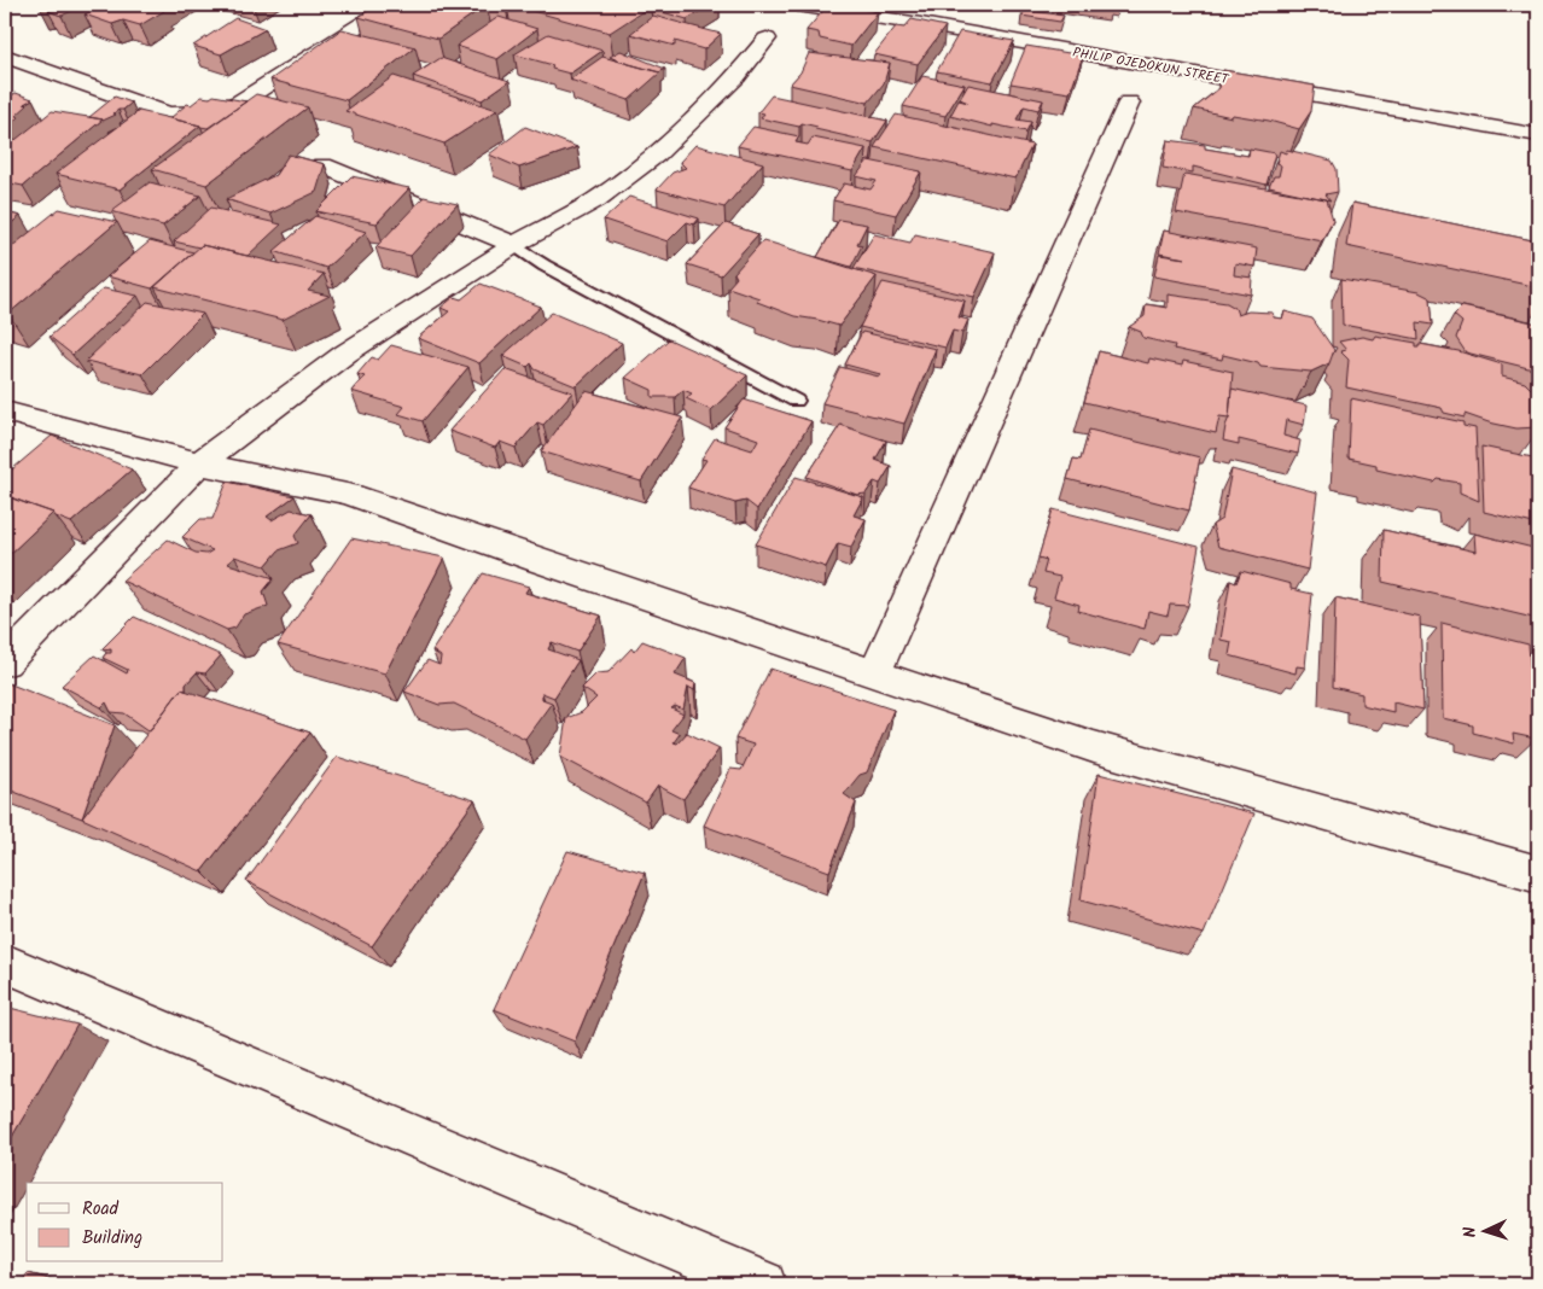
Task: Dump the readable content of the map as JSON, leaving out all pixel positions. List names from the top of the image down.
{
  "streets": {
    "street": ["PHILIP OJEDOKUN STREET"]
  },
  "legend": ["Road", "Building"],
  "north": "left"
}
